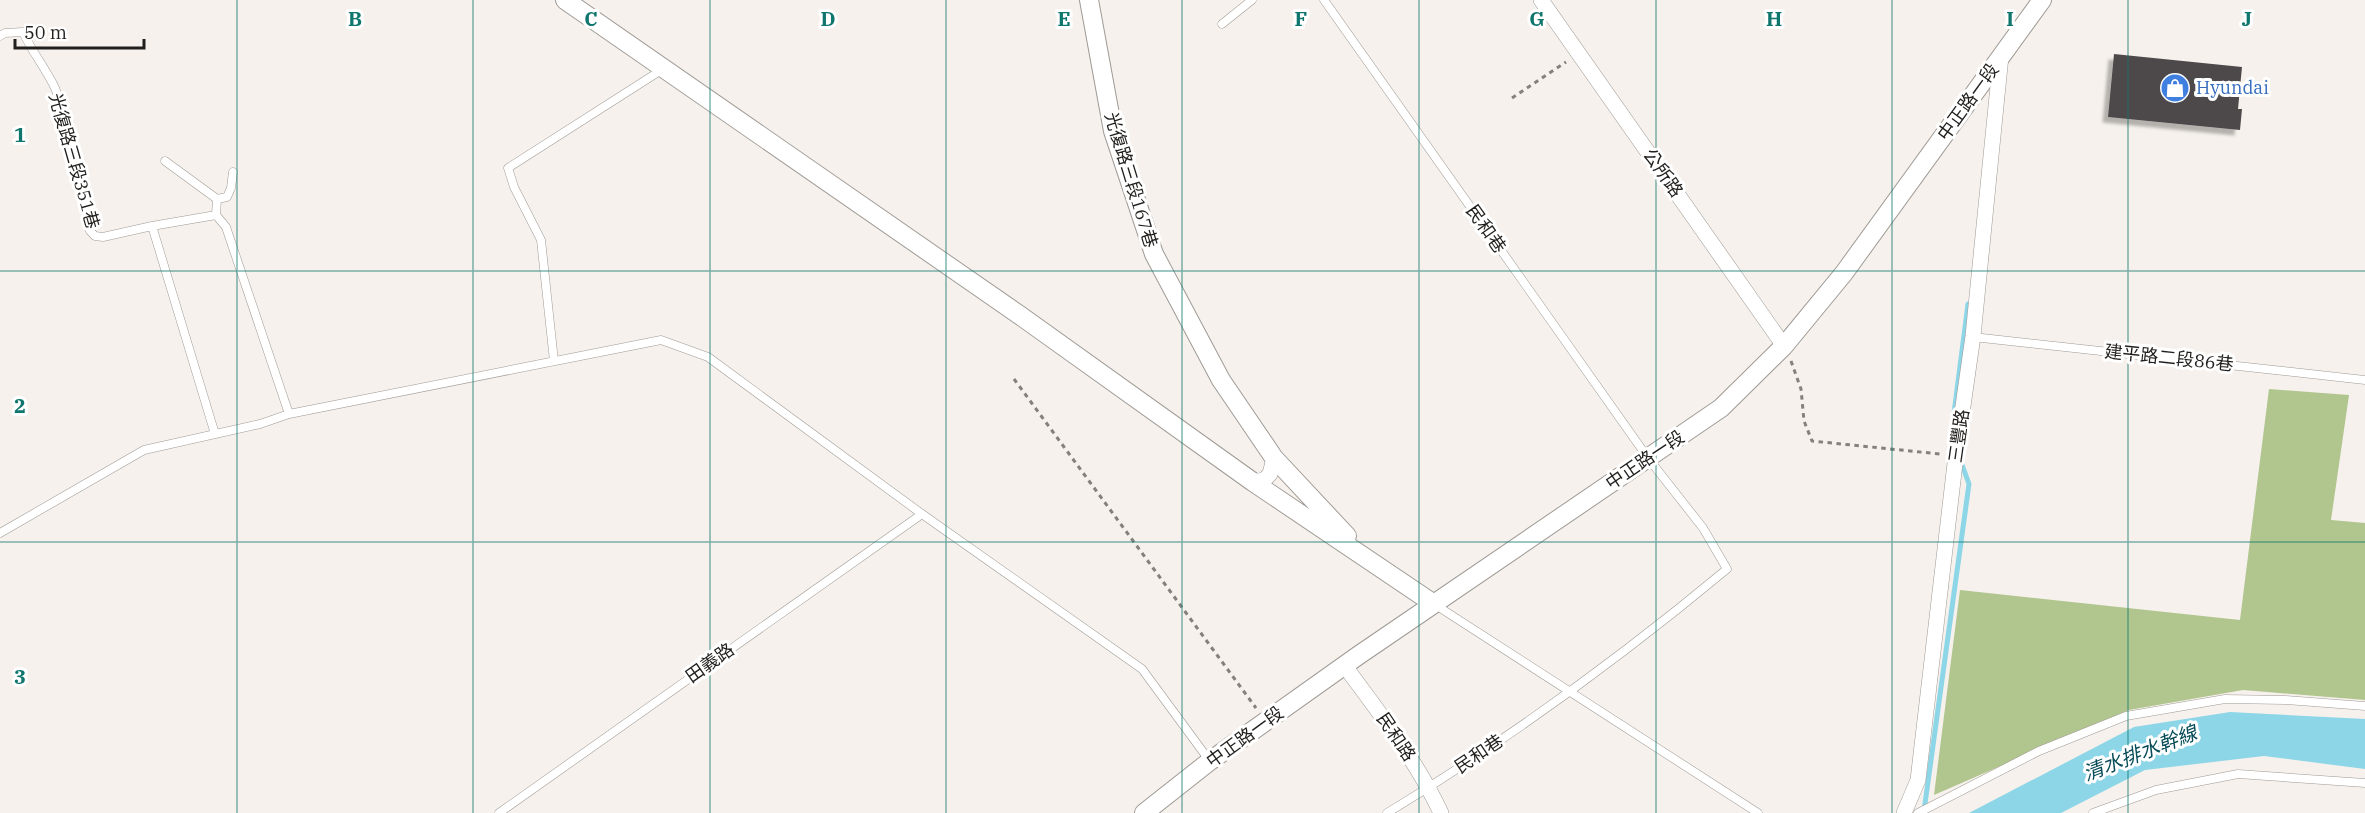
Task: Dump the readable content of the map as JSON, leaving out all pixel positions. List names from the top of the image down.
{
  "streets": {
    "street": [
      "中正路一段",
      "公所路",
      "光復路三段167巷",
      "三豐路",
      "民和路"
    ],
    "lane": [
      "光復路三段351巷",
      "民和巷",
      "建平路二段86巷",
      "田義路"
    ]
  },
  "crossings": [
    ["中正路一段", "公所路"],
    ["中正路一段", "民和巷"],
    ["中正路一段", "三豐路"],
    ["中正路一段", "民和路"],
    ["民和巷", "民和路"],
    ["建平路二段86巷", "三豐路"]
  ],
  "water": ["清水排水幹線"],
  "places": {
    "shop": ["Hyundai"]
  },
  "scale_bar": "50 m",
  "grid": {
    "columns": [
      "B",
      "C",
      "D",
      "E",
      "F",
      "G",
      "H",
      "I",
      "J"
    ],
    "rows": ["1", "2", "3"]
  }
}
